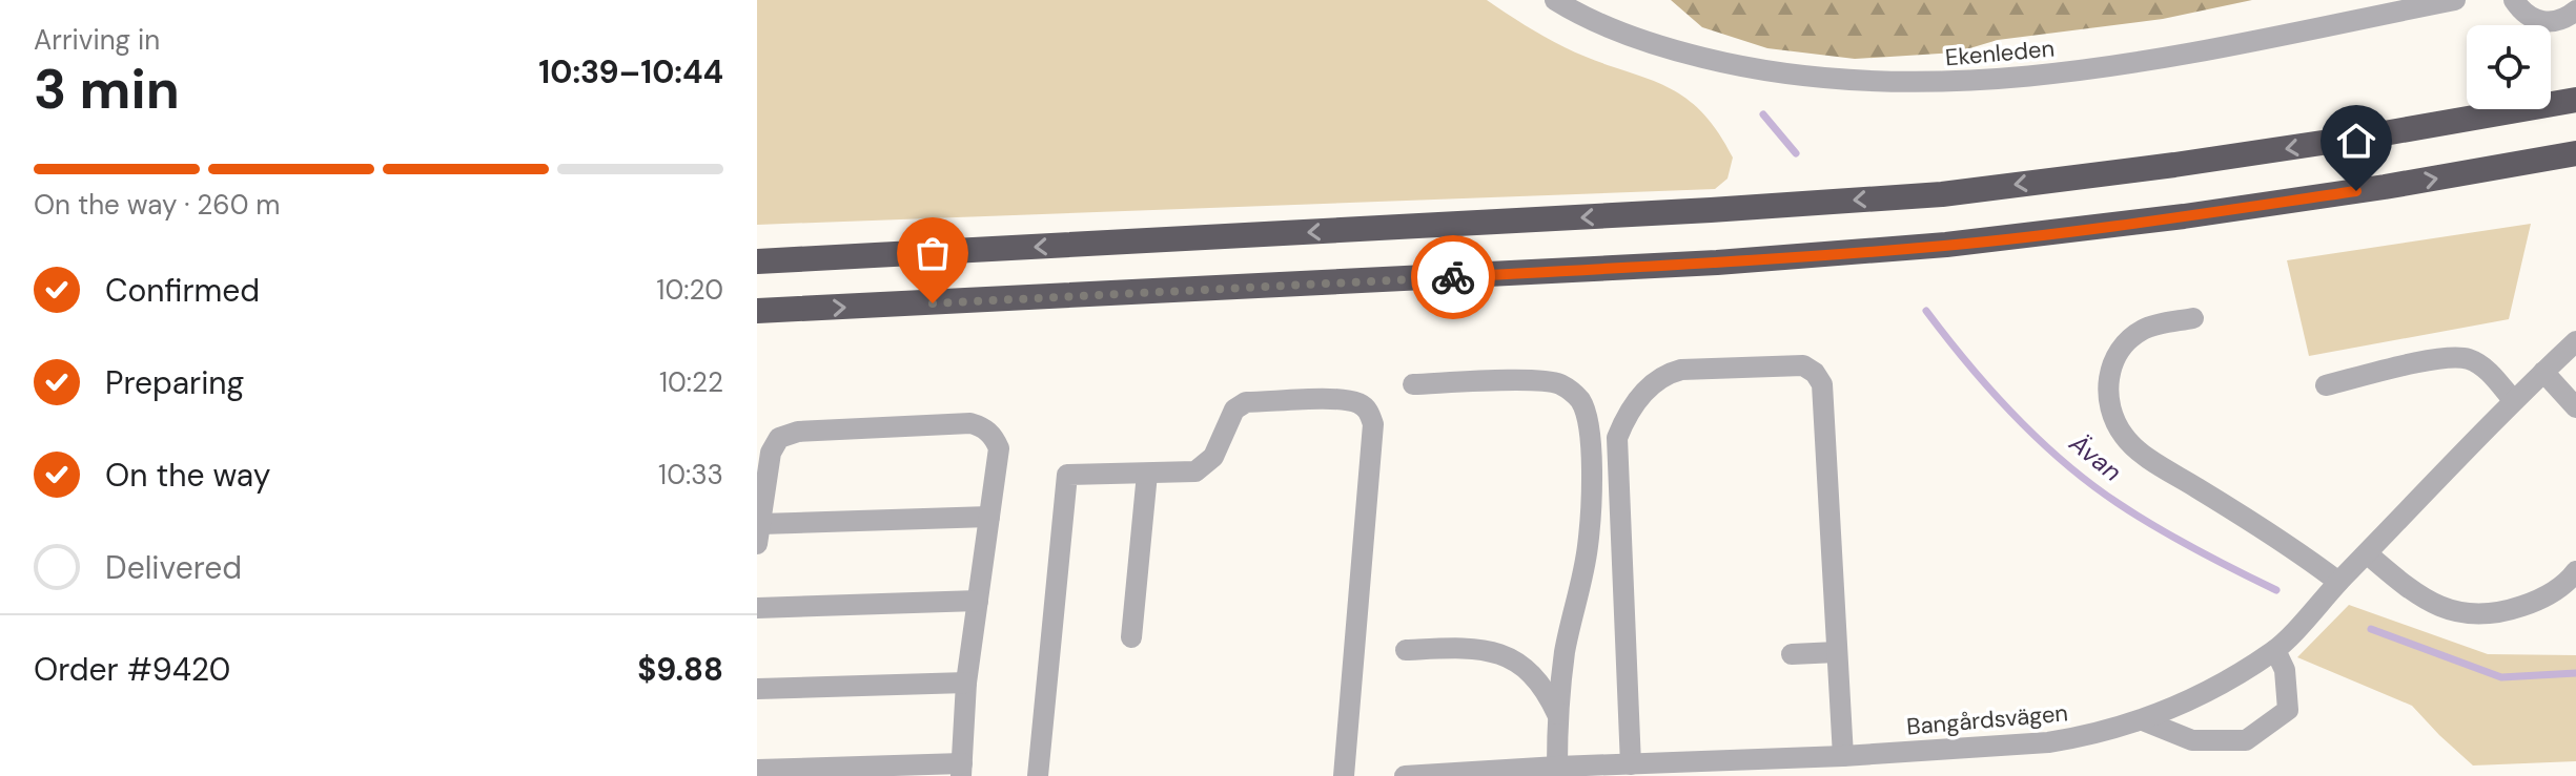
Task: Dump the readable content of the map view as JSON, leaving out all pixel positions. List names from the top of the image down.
{
  "streets": {
    "street": ["Ekenleden", "Bangårdsvägen"]
  },
  "water": ["Ävan"],
  "page": {
    "heading": ["3 min", "Arriving in", "10:39–10:44"],
    "panel": ["Order #9420", "$9.88"],
    "bar": "On the way · 260 m",
    "list": [
      ["Confirmed", "10:20"],
      ["Preparing", "10:22"],
      ["On the way", "10:33"],
      "Delivered"
    ]
  }
}
